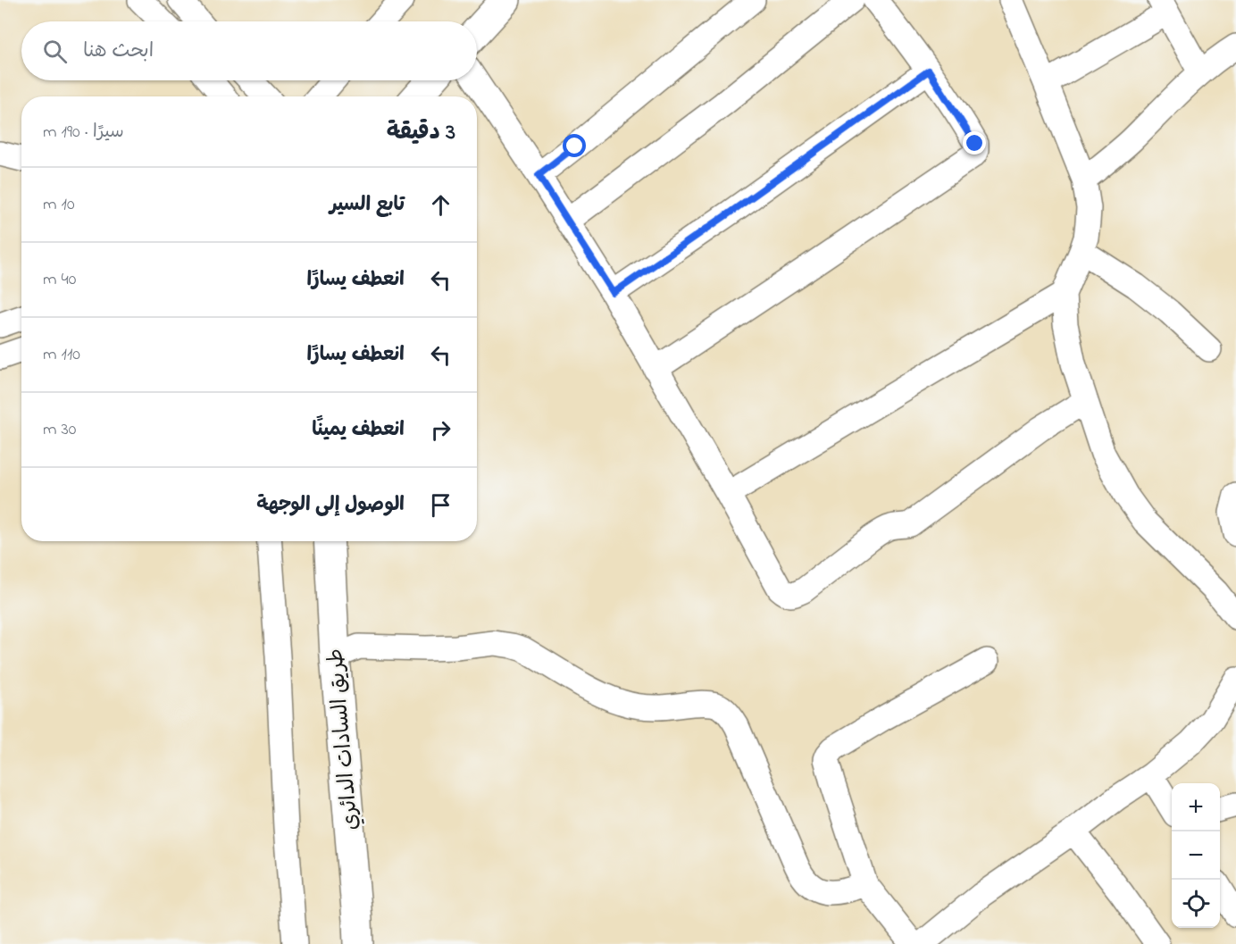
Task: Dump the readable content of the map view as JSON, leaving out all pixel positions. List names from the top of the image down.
{
  "streets": {
    "main road": ["طريق السادات الدائري"]
  },
  "page": {
    "search": "ابحث هنا",
    "heading": ["3 دقيقة", "سيرًا · 190 m"],
    "list": [
      ["تابع السير", "10 m"],
      ["انعطف يسارًا", "40 m"],
      ["انعطف يسارًا", "110 m"],
      ["انعطف يمينًا", "30 m"],
      "الوصول إلى الوجهة"
    ],
    "map_buttons": ["+", "−"]
  }
}
